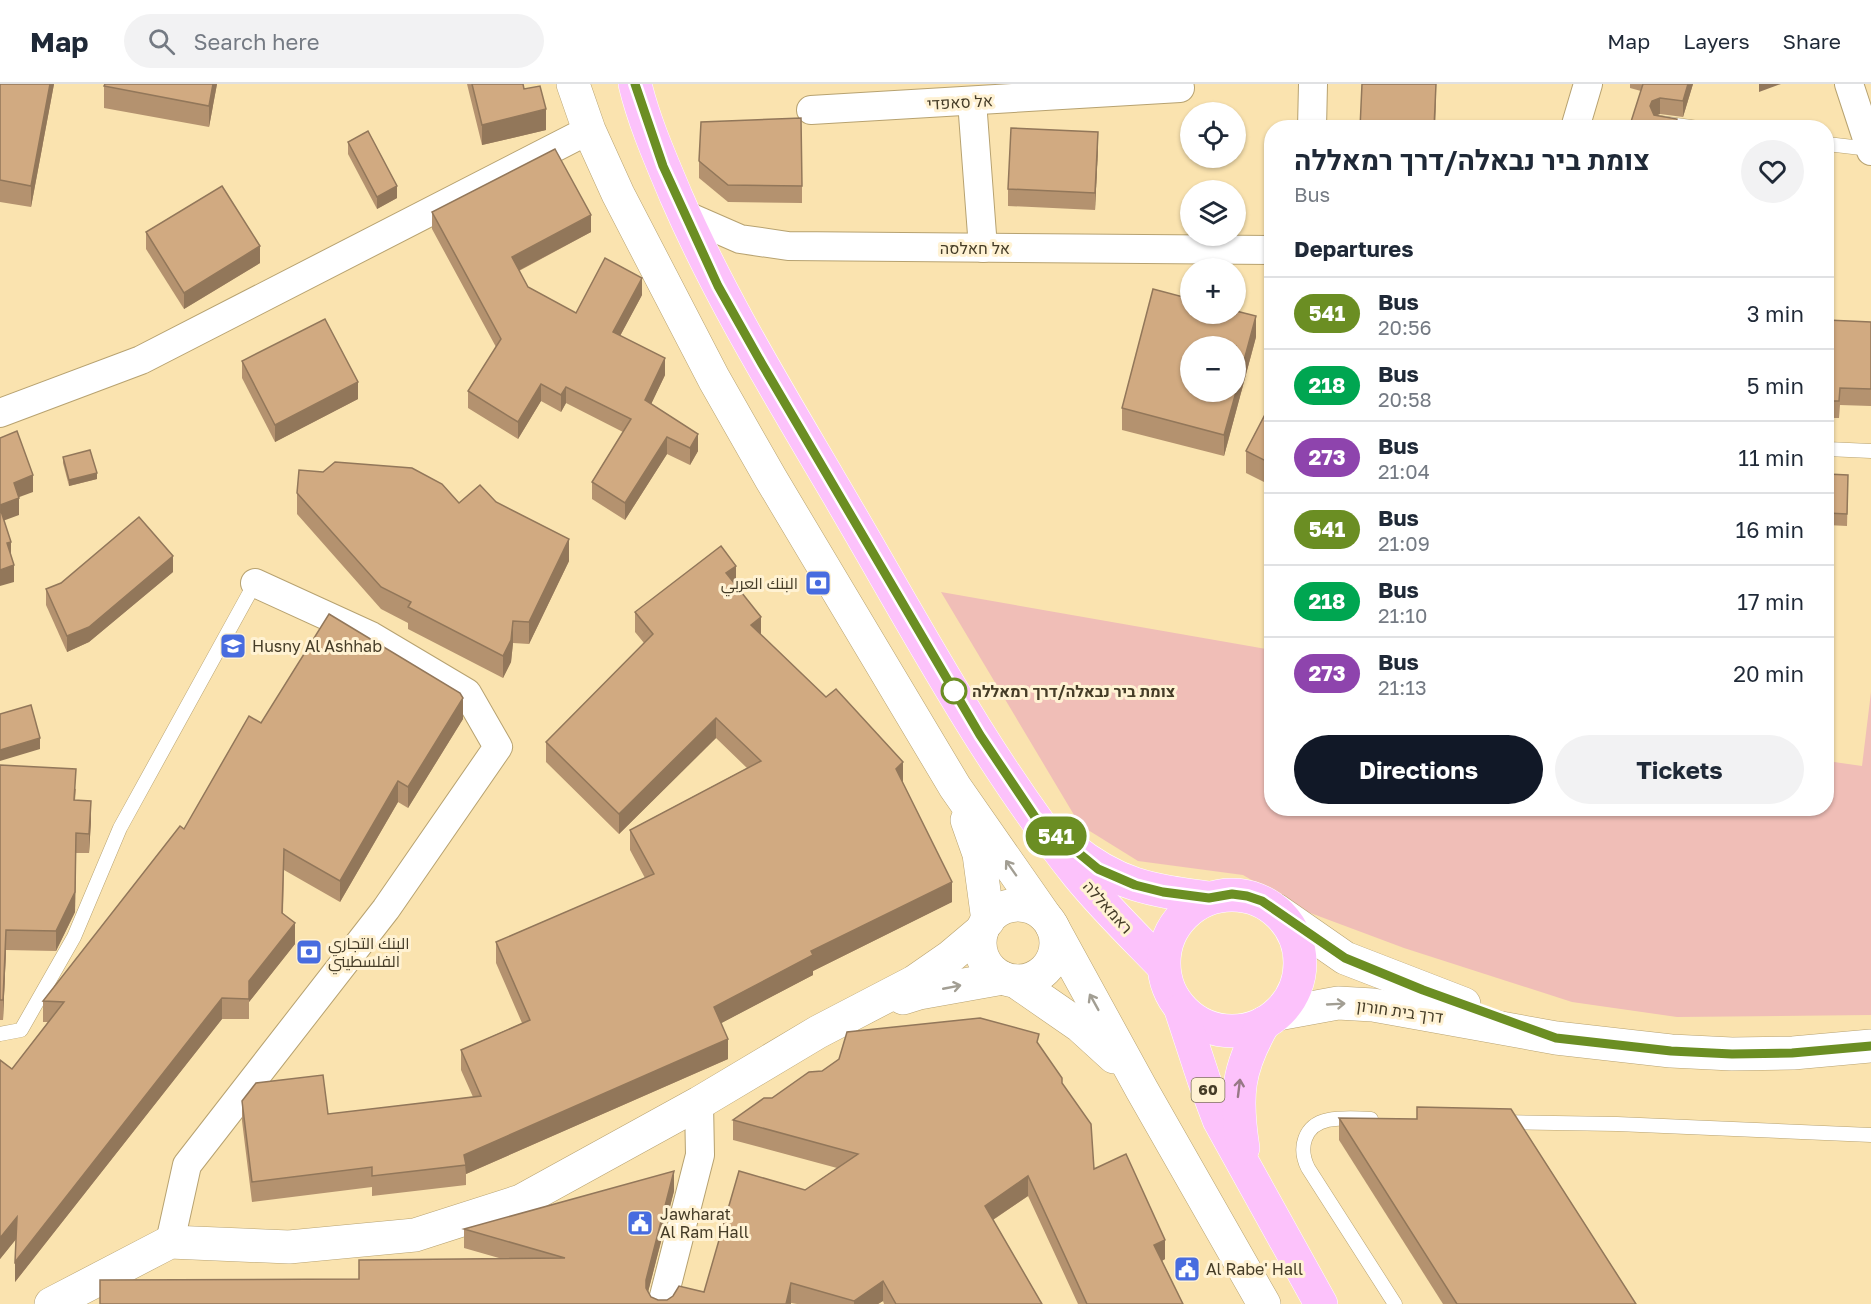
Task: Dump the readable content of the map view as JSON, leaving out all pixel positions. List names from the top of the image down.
{
  "streets": {
    "highway": ["ראמאללה", "60"],
    "street": ["אל סאפדי", "אל חאלסה", "דרך בית חורון"]
  },
  "crossings": [
    ["אל חאלסה", "ראמאללה"],
    ["ראמאללה", "דרך בית חורון"],
    ["ראמאללה", "60"],
    ["דרך בית חורון", "60"]
  ],
  "places": {
    "bank": ["البنك العربي", "البنك التجاري الفلسطيني"],
    "school or university": ["Husny Al Ashhab"],
    "other": ["צומת ביר נבאלה/דרך רמאללה"],
    "public building": ["Jawharat Al Ram Hall", "Al Rabe' Hall"]
  },
  "lines": ["bus line 541"],
  "page": {
    "header": "Map",
    "search": "Search here",
    "nav": ["Map", "Layers", "Share"],
    "on_map": "541",
    "map_buttons": ["+", "−"],
    "heading": [
      ["צומת ביר נבאלה/דרך רמאללה", "Bus"],
      "Departures"
    ],
    "list": [
      {
        "mark": "541",
        "name": "Bus",
        "note": "20:56",
        "value": "3 min"
      },
      {
        "mark": "218",
        "name": "Bus",
        "note": "20:58",
        "value": "5 min"
      },
      {
        "mark": "273",
        "name": "Bus",
        "note": "21:04",
        "value": "11 min"
      },
      {
        "mark": "541",
        "name": "Bus",
        "note": "21:09",
        "value": "16 min"
      },
      {
        "mark": "218",
        "name": "Bus",
        "note": "21:10",
        "value": "17 min"
      },
      {
        "mark": "273",
        "name": "Bus",
        "note": "21:13",
        "value": "20 min"
      }
    ],
    "buttons": ["Directions", "Tickets"]
  }
}
